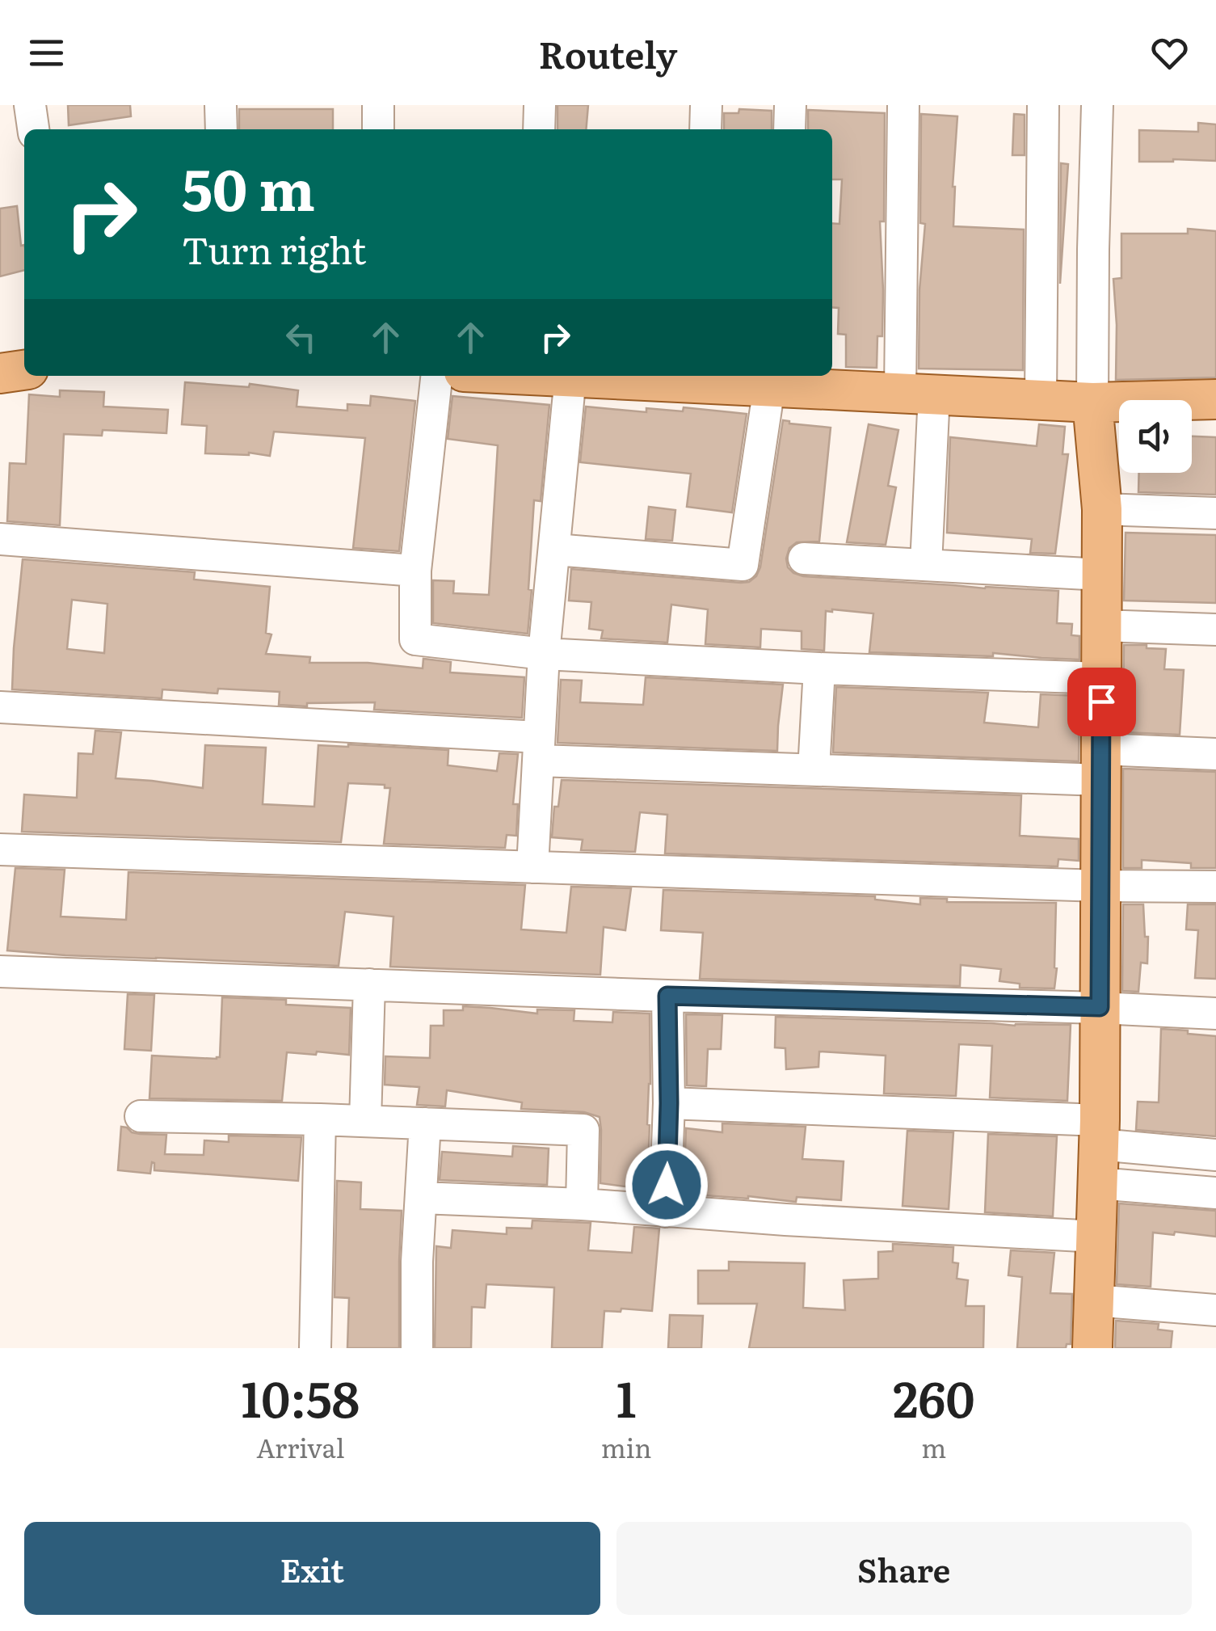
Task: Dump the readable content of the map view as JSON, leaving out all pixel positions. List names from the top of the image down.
{
  "page": {
    "header": "Routely",
    "turn": ["50 m", "Turn right"],
    "eta": [
      "10:58",
      "Arrival",
      "1",
      "min",
      "260",
      "m"
    ],
    "buttons": ["Exit", "Share"]
  }
}
